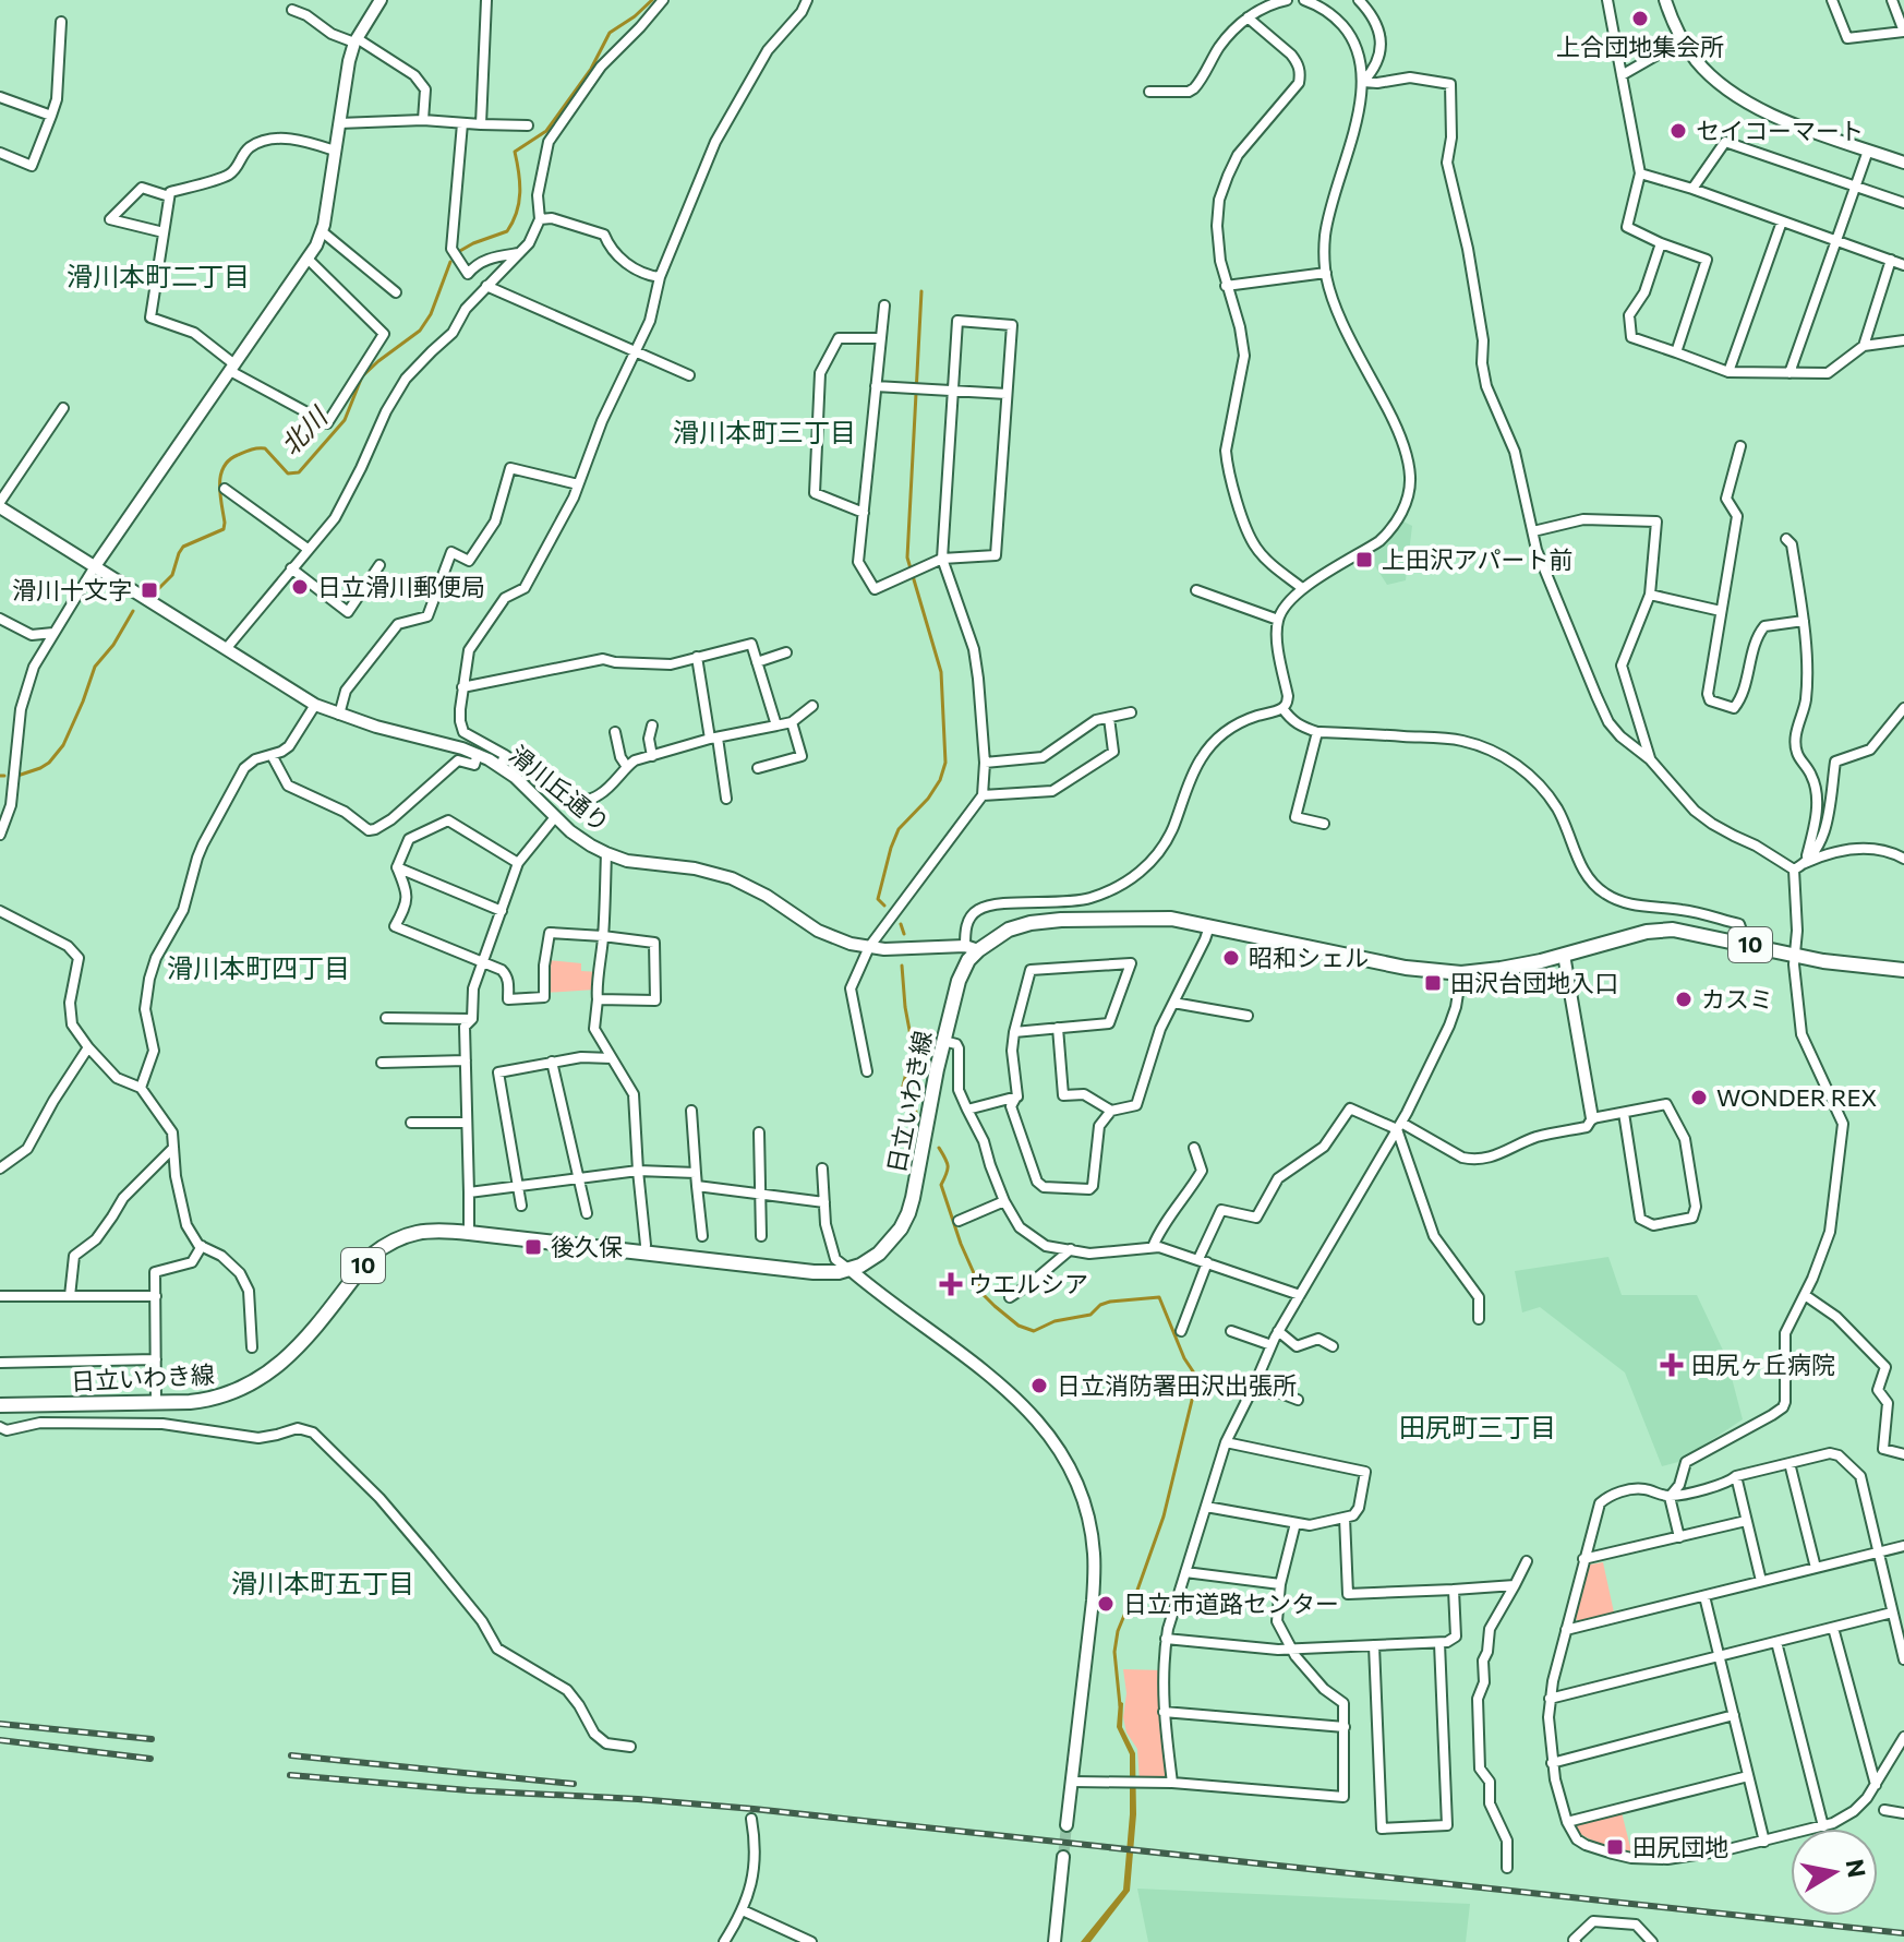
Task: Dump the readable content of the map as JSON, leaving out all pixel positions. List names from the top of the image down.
{
  "streets": {
    "main road": ["10", "日立いわき線"],
    "street": ["滑川丘通り"]
  },
  "crossings": [
    ["滑川丘通り", "日立いわき線"]
  ],
  "districts": [
    "滑川本町二丁目",
    "滑川本町三丁目",
    "滑川本町四丁目",
    "田尻町三丁目",
    "滑川本町五丁目"
  ],
  "water": ["北川"],
  "places": {
    "other": [
      "上合団地集会所",
      "セイコーマート",
      "日立滑川郵便局",
      "昭和シェル",
      "カスミ",
      "WONDER REX",
      "日立消防署田沢出張所",
      "日立市道路センター"
    ],
    "transit": [
      "上田沢アパート前",
      "滑川十文字",
      "田沢台団地入口",
      "後久保",
      "田尻団地"
    ],
    "health": ["ウエルシア", "田尻ヶ丘病院"]
  },
  "north": "right"
}
